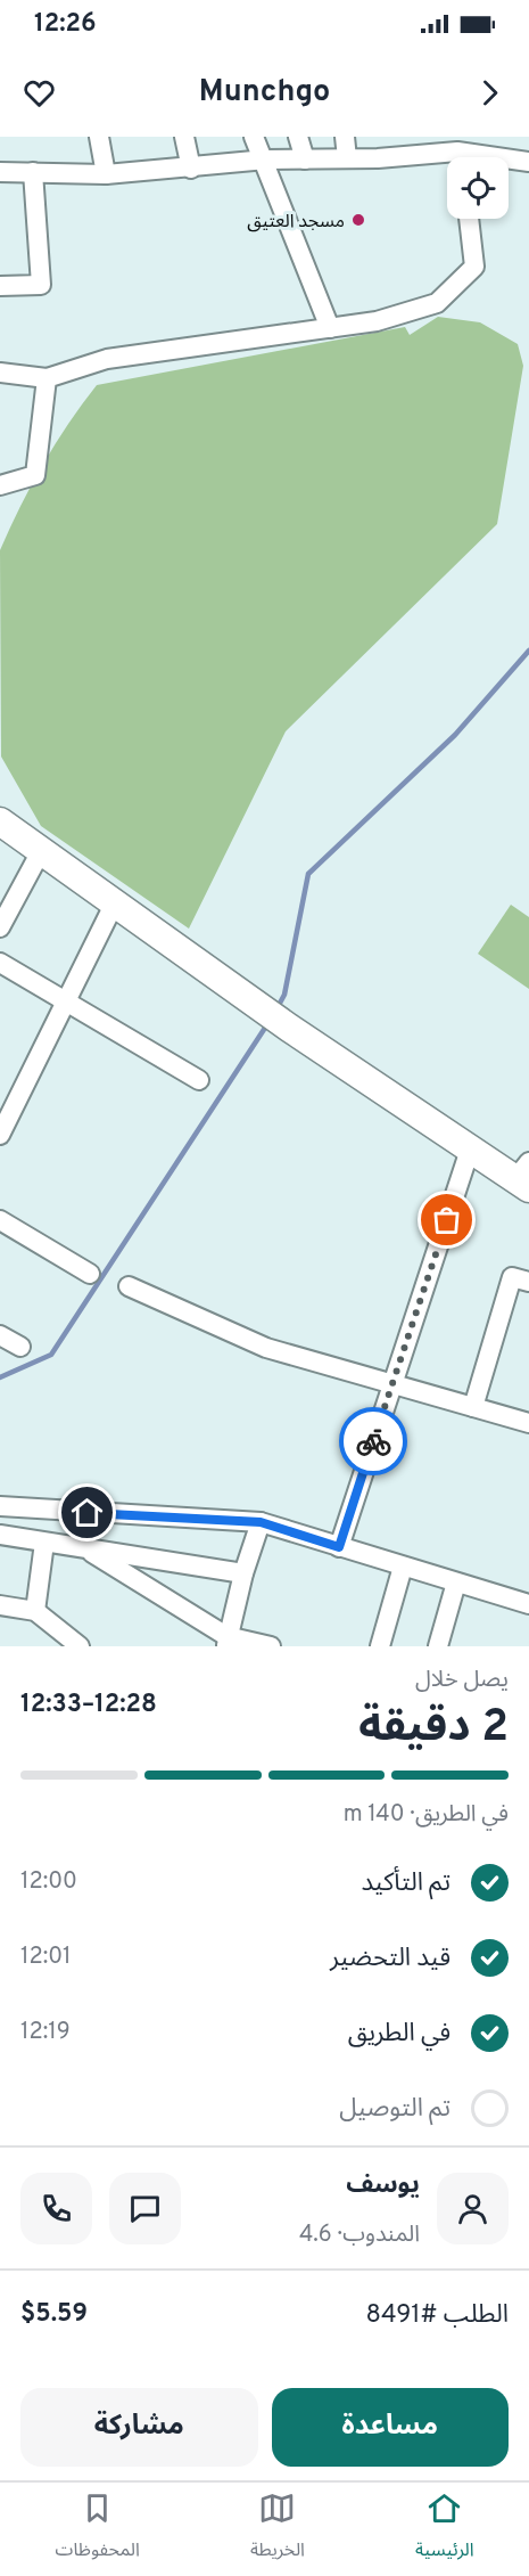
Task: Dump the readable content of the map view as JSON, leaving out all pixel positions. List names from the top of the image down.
{
  "places": ["مسجد العتيق"],
  "page": {
    "status": "12:26",
    "header": "Munchgo",
    "heading": ["2 دقيقة", "يصل خلال", "12:28–12:33"],
    "panel": [
      "يوسف",
      "المندوب · 4.6",
      "الطلب #8491",
      "$5.59"
    ],
    "bar": "في الطريق · 140 m",
    "list": [
      ["تم التأكيد", "12:00"],
      ["قيد التحضير", "12:01"],
      ["في الطريق", "12:19"],
      "تم التوصيل"
    ],
    "buttons": ["مساعدة", "مشاركة"],
    "tabs": ["الرئيسية", "الخريطة", "المحفوظات"]
  }
}
